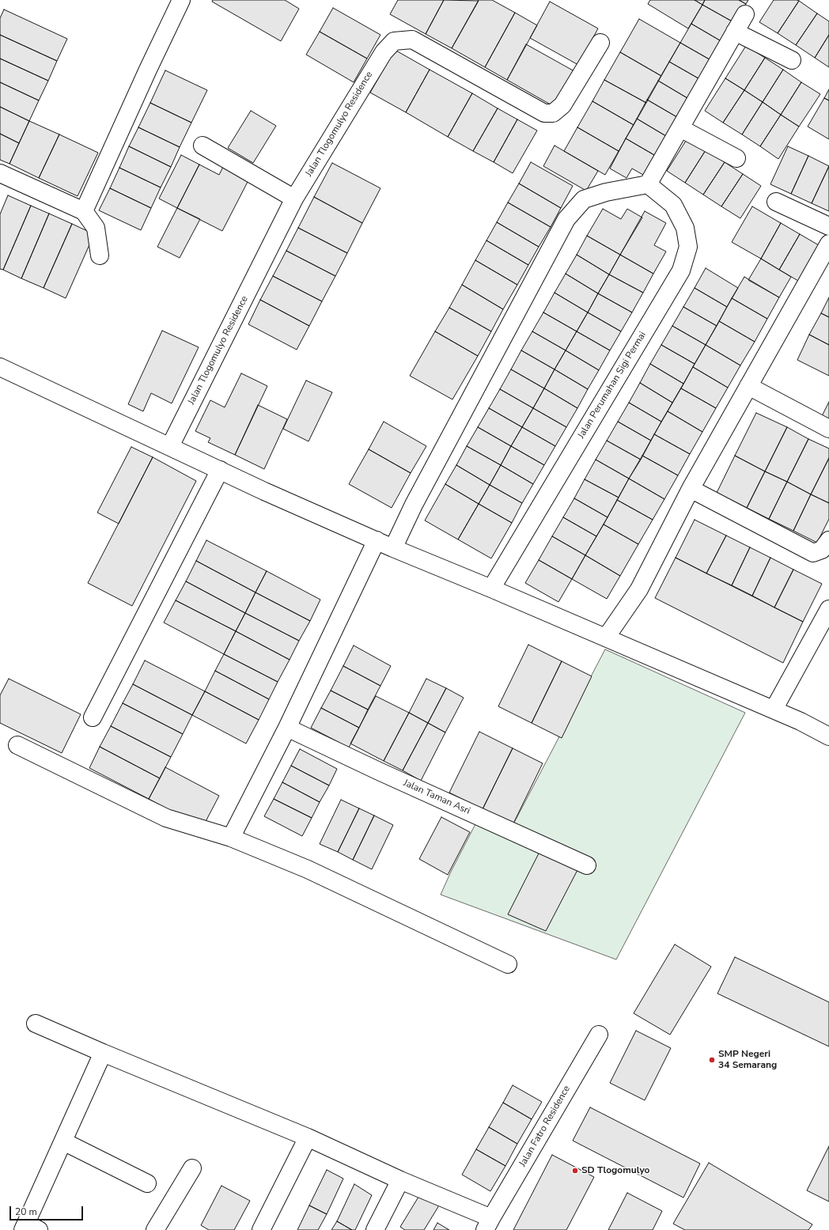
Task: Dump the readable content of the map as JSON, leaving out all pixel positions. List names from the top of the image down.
{
  "streets": {
    "street": [
      "Jalan Tlogomulyo Residence",
      "Jalan Perumahan Sigi Permai",
      "Jalan Taman Asri",
      "Jalan Fatro Residence"
    ]
  },
  "places": ["SMP Negeri 34 Semarang", "SD Tlogomulyo"],
  "scale_bar": "20 m"
}
